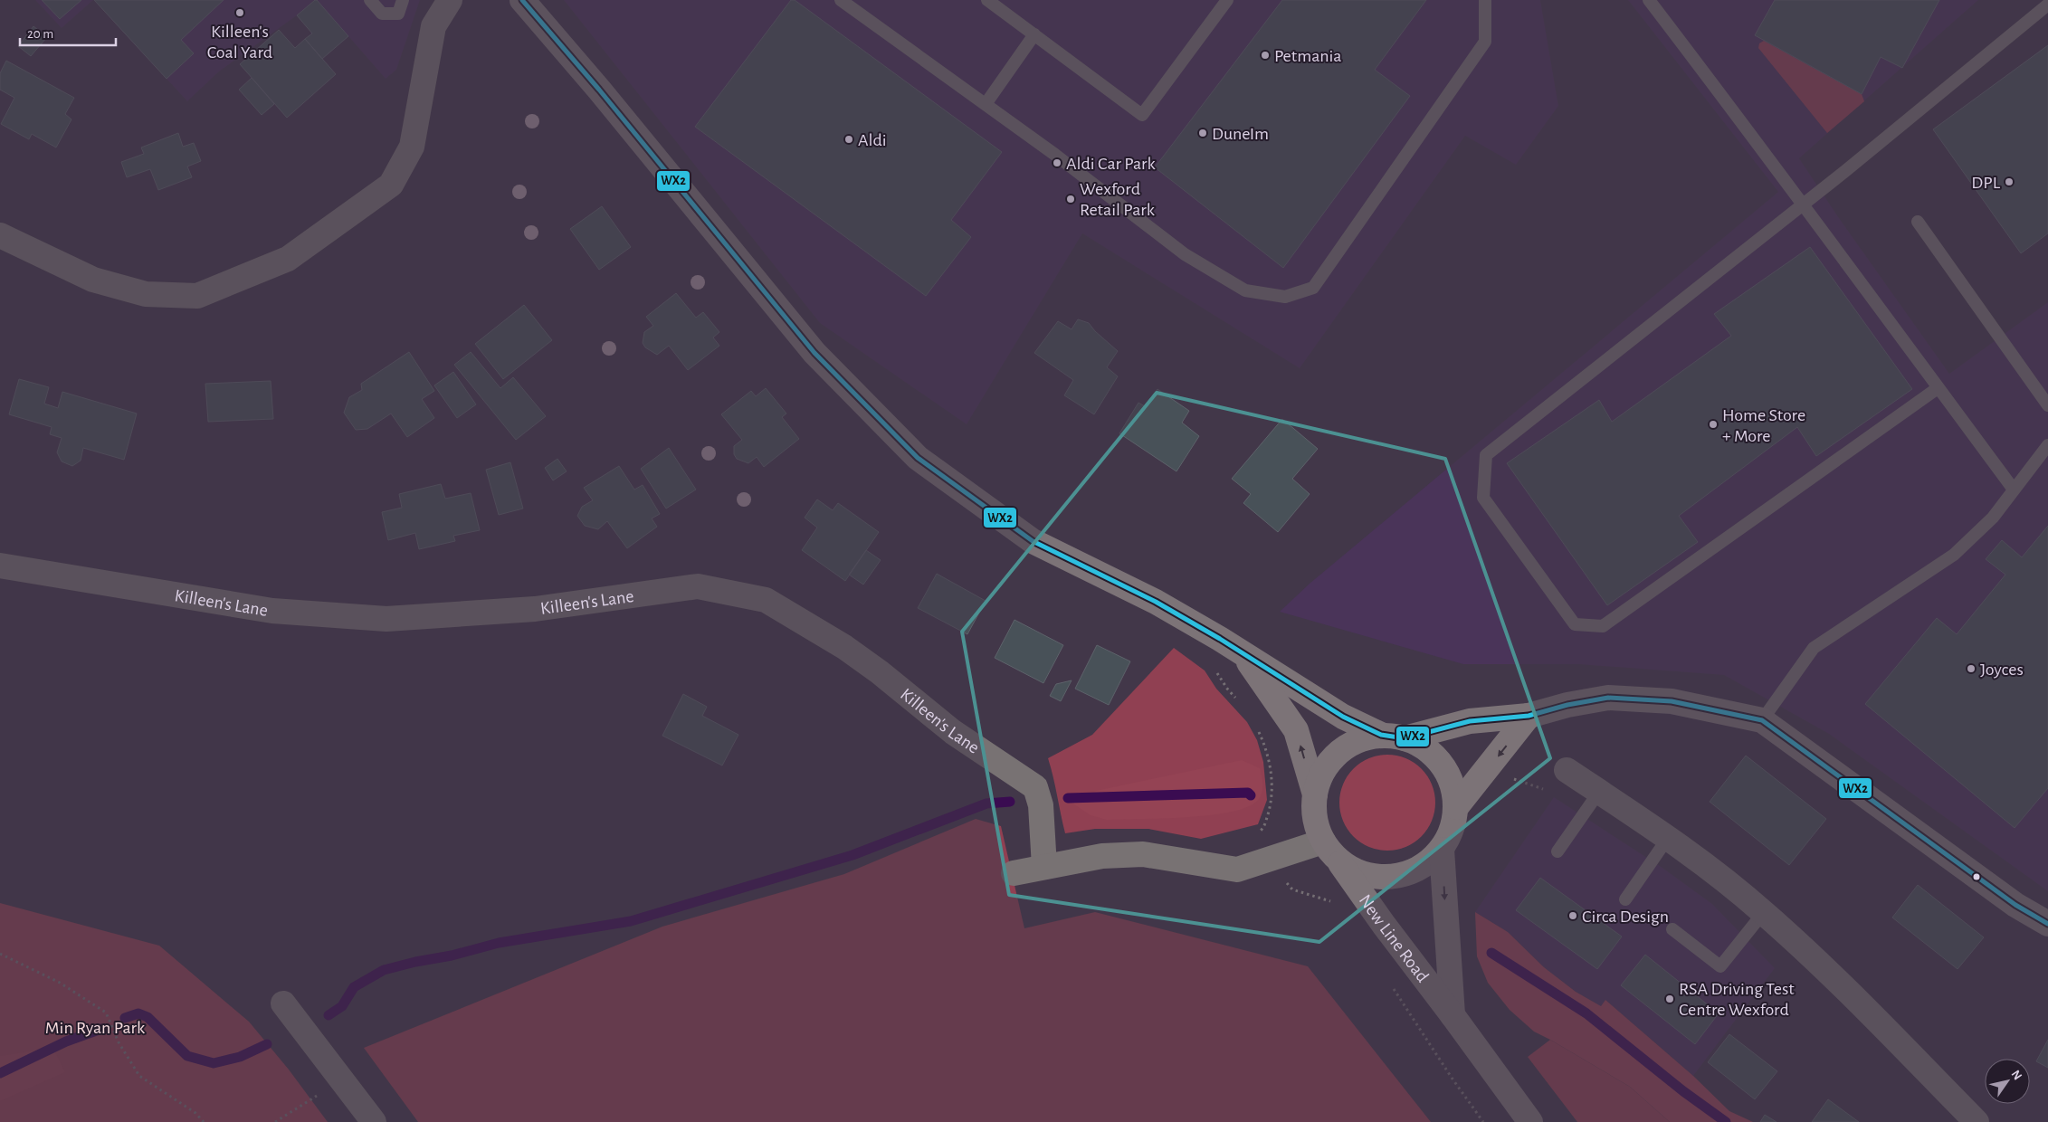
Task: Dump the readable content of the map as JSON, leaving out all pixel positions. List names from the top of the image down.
{
  "streets": {
    "main road": ["New Line Road"],
    "street": ["Killeen's Lane"]
  },
  "parks": ["Min Ryan Park"],
  "places": [
    "Killeen's Coal Yard",
    "Petmania",
    "DuneIm",
    "Aldi",
    "Aldi Car Park",
    "DPL",
    "Wexford Retail Park",
    "Home Store + More",
    "Joyces",
    "Circa Design",
    "RSA Driving Test Centre Wexford"
  ],
  "lines": ["transit line WX2"],
  "scale_bar": "20 m",
  "north": "top right"
}
